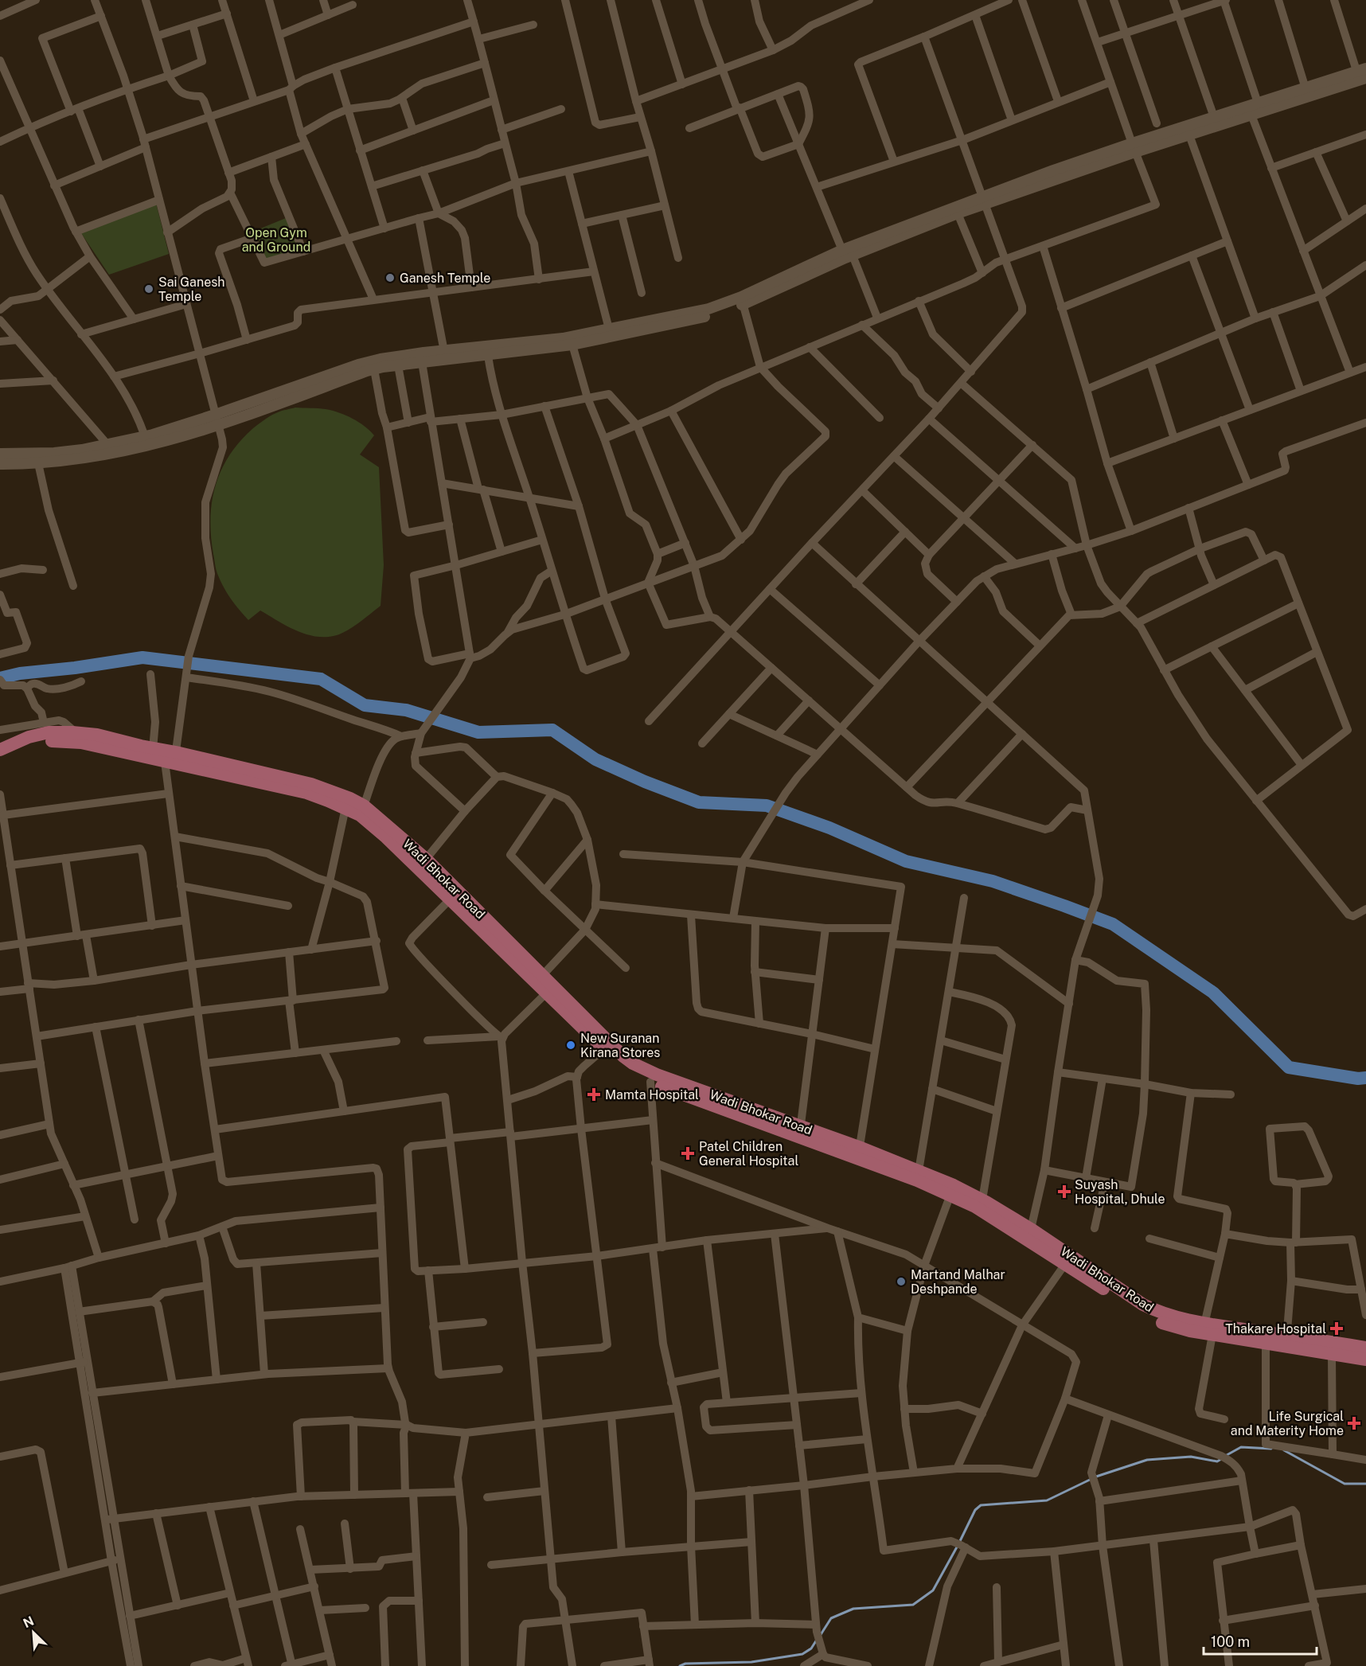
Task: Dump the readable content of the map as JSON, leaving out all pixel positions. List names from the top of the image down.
{
  "streets": {
    "main road": ["Wadi Bhokar Road"]
  },
  "parks": ["Open Gym and Ground"],
  "places": {
    "other": [
      "Ganesh Temple",
      "Sai Ganesh Temple",
      "New Suranan Kirana Stores",
      "Martand Malhar Deshpande"
    ],
    "health": [
      "Mamta Hospital",
      "Patel Children General Hospital",
      "Suyash Hospital, Dhule",
      "Thakare Hospital",
      "Life Surgical and Materity Home"
    ]
  },
  "scale_bar": "100 m",
  "north": "top left"
}
